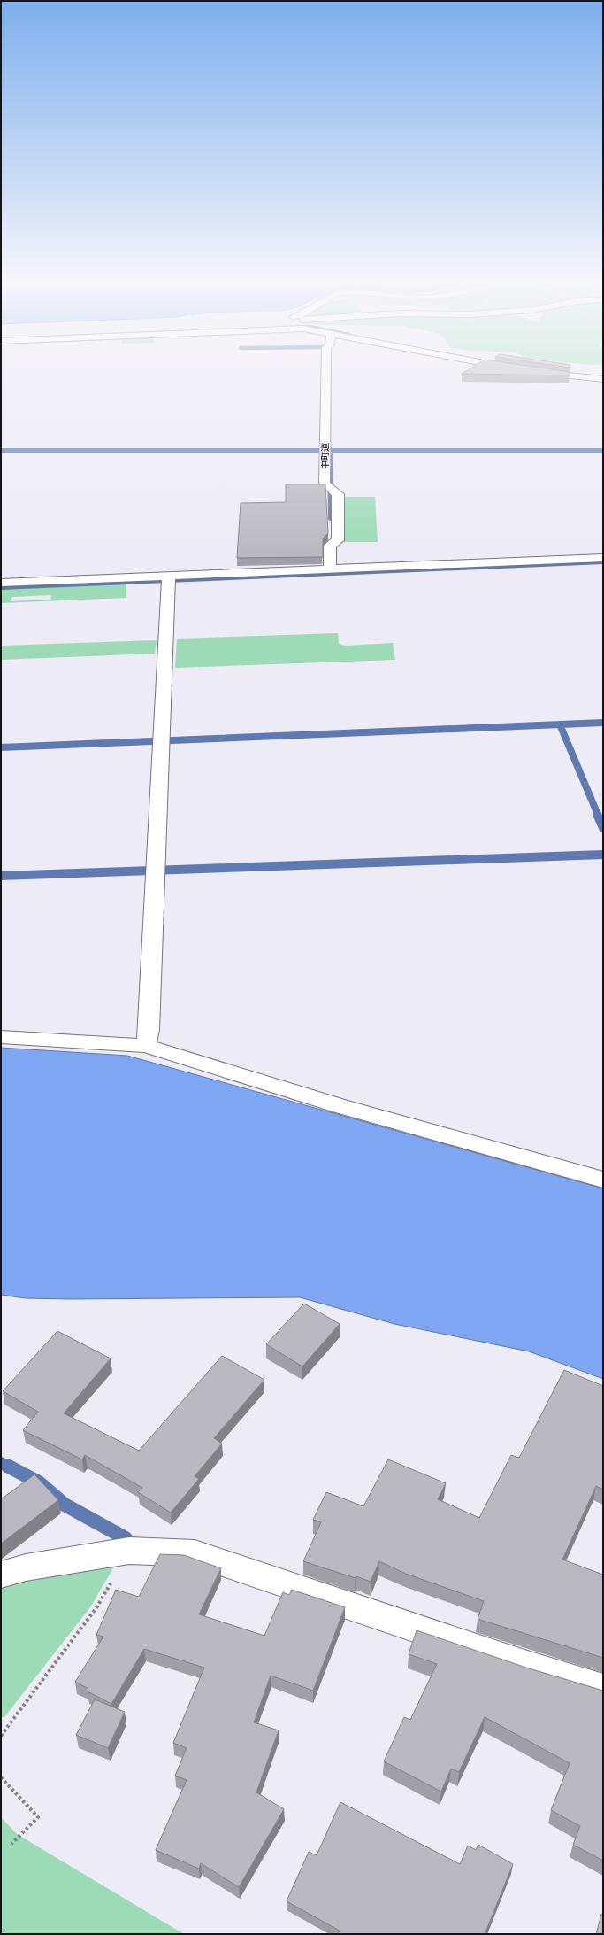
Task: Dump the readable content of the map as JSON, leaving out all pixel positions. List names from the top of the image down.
{
  "streets": {
    "street": ["中町道"]
  }
}
